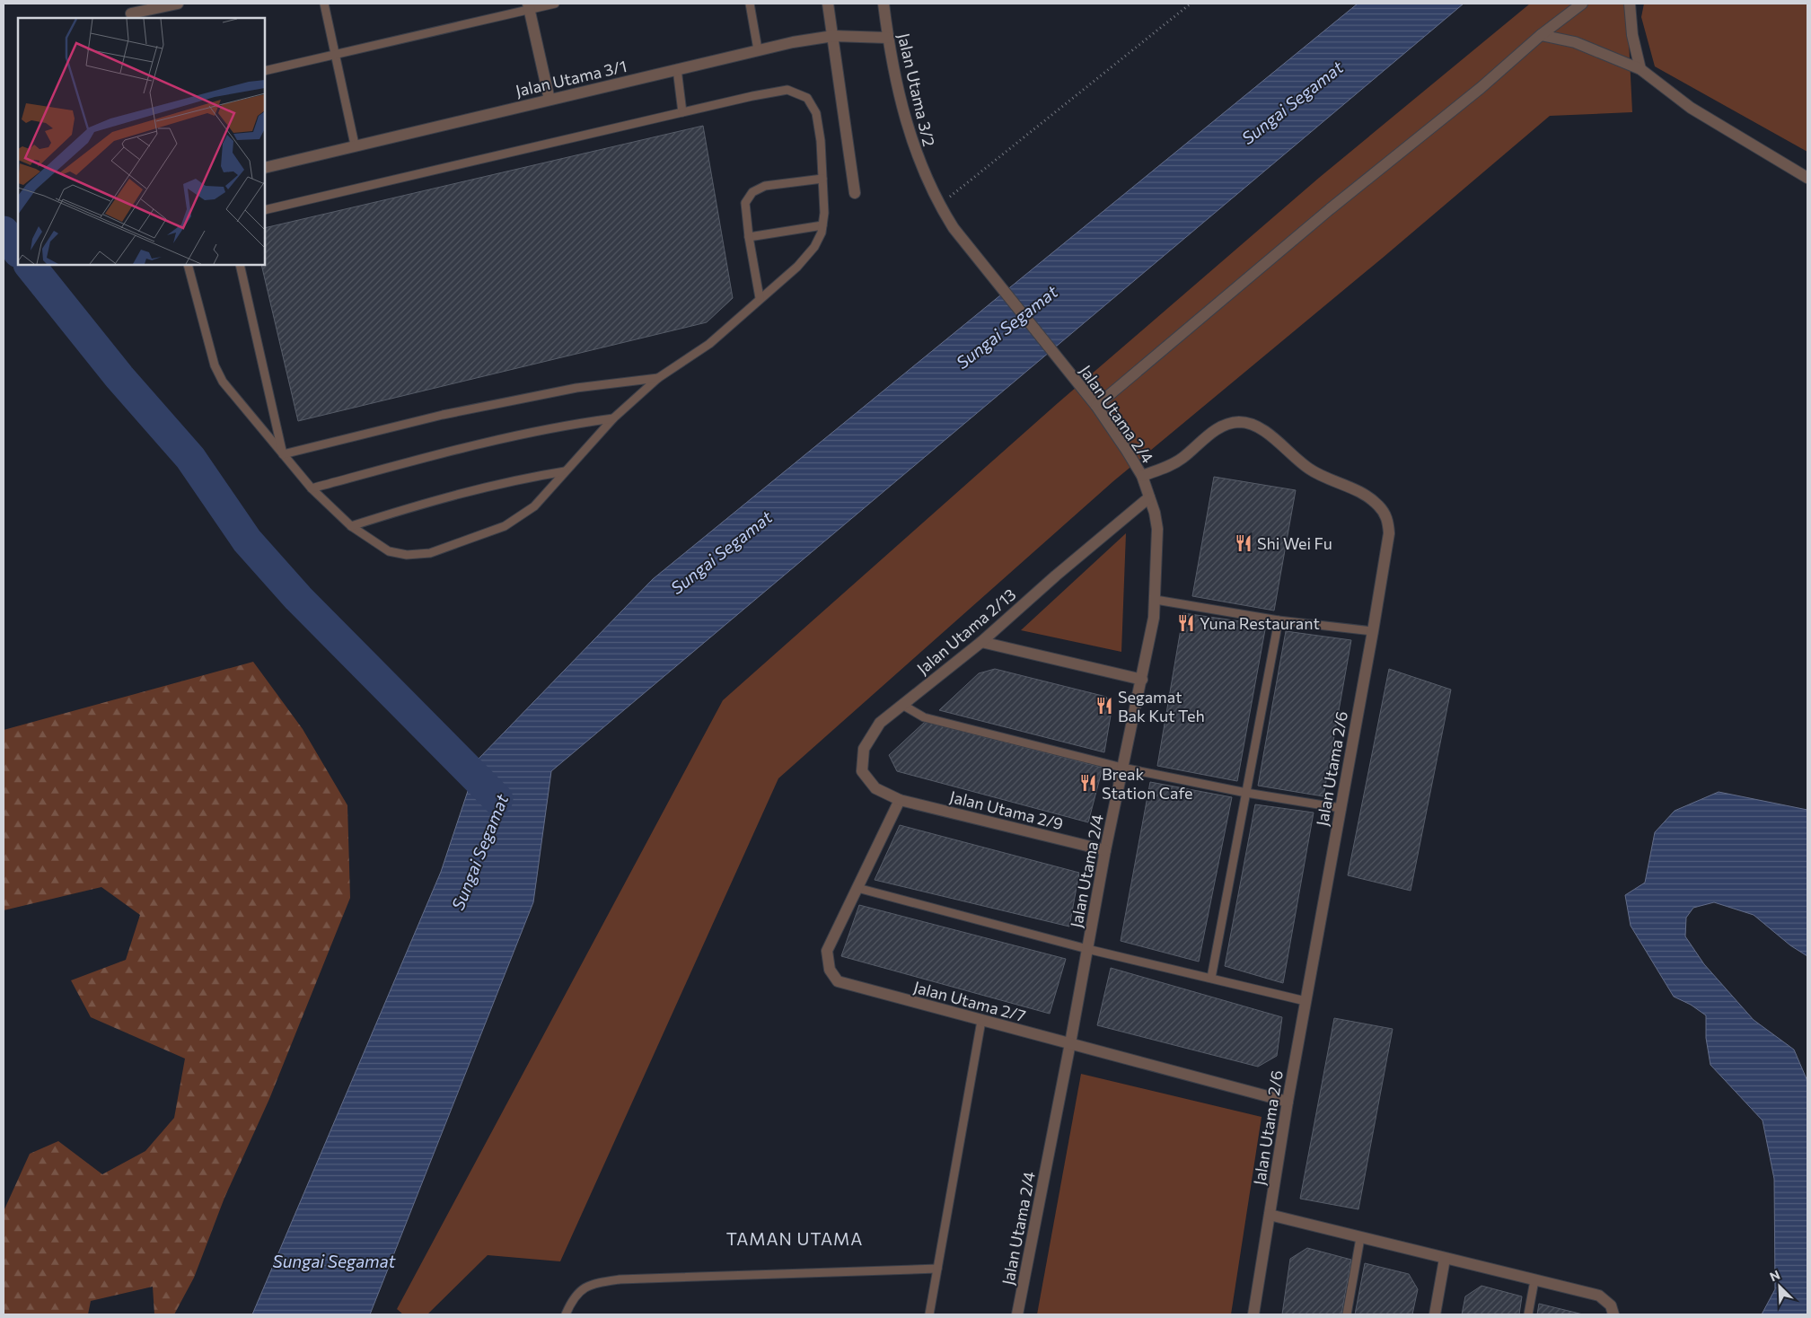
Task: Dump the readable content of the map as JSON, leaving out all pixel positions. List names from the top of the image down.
{
  "streets": {
    "street": [
      "Jalan Utama 3/1",
      "Jalan Utama 3/2",
      "Jalan Utama 2/4",
      "Jalan Utama 2/13",
      "Jalan Utama 2/6",
      "Jalan Utama 2/9",
      "Jalan Utama 2/7"
    ]
  },
  "crossings": [
    ["Jalan Utama 3/1", "Jalan Utama 3/2"],
    ["Jalan Utama 3/2", "Jalan Utama 2/4"],
    ["Jalan Utama 2/4", "Jalan Utama 2/13"],
    ["Jalan Utama 2/4", "Jalan Utama 2/6"],
    ["Jalan Utama 2/4", "Jalan Utama 2/9"],
    ["Jalan Utama 2/4", "Jalan Utama 2/7"],
    ["Jalan Utama 2/13", "Jalan Utama 2/9"],
    ["Jalan Utama 2/13", "Jalan Utama 2/7"],
    ["Jalan Utama 2/6", "Jalan Utama 2/7"],
    ["Jalan Utama 2/9", "Jalan Utama 2/7"]
  ],
  "districts": ["TAMAN UTAMA"],
  "water": ["Sungai Segamat"],
  "places": {
    "restaurant": [
      "Shi Wei Fu",
      "Yuna Restaurant",
      "Segamat Bak Kut Teh",
      "Break Station Cafe"
    ]
  },
  "north": "top left"
}
